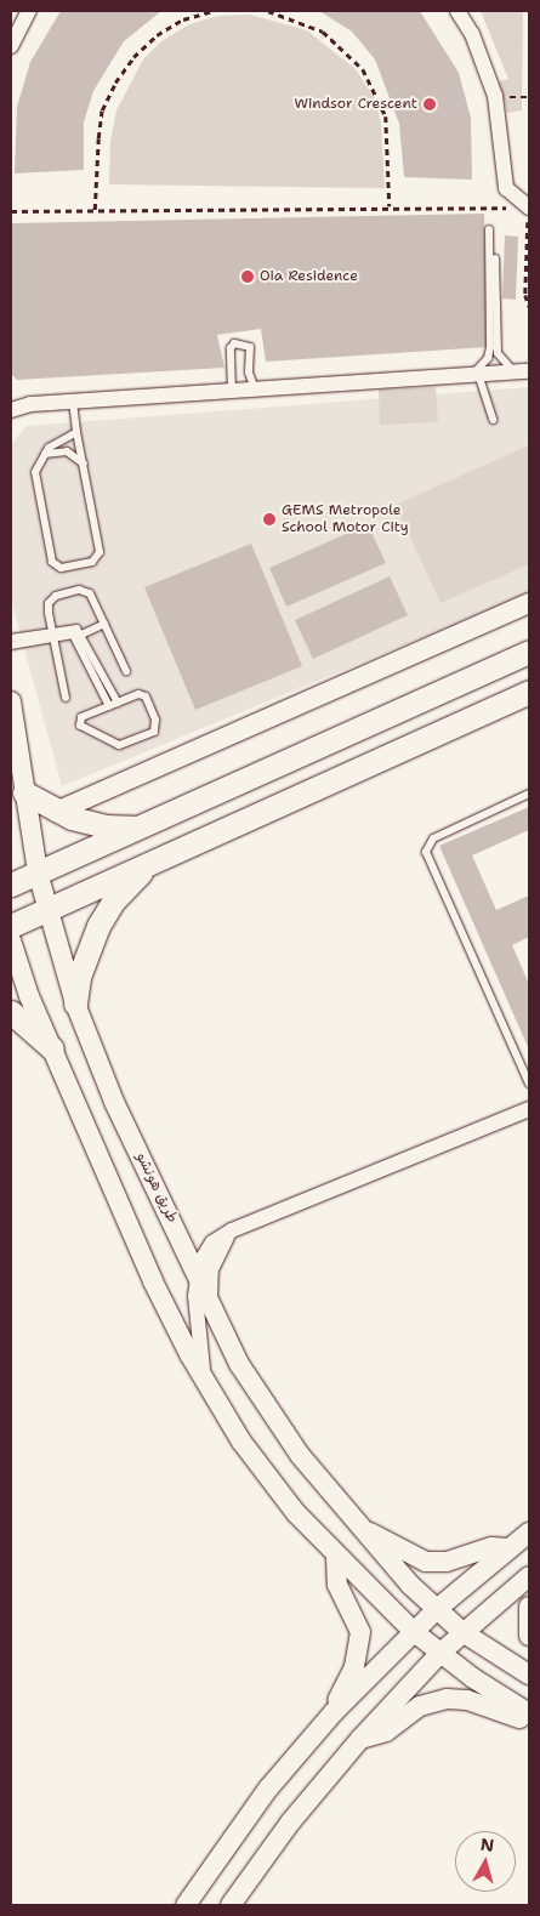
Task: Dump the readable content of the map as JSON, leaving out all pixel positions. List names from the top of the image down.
{
  "streets": {
    "street": ["طريق هونشو"]
  },
  "places": ["Windsor Crescent", "Oia Residence", "GEMS Metropole School Motor City"],
  "north": "top"
}
